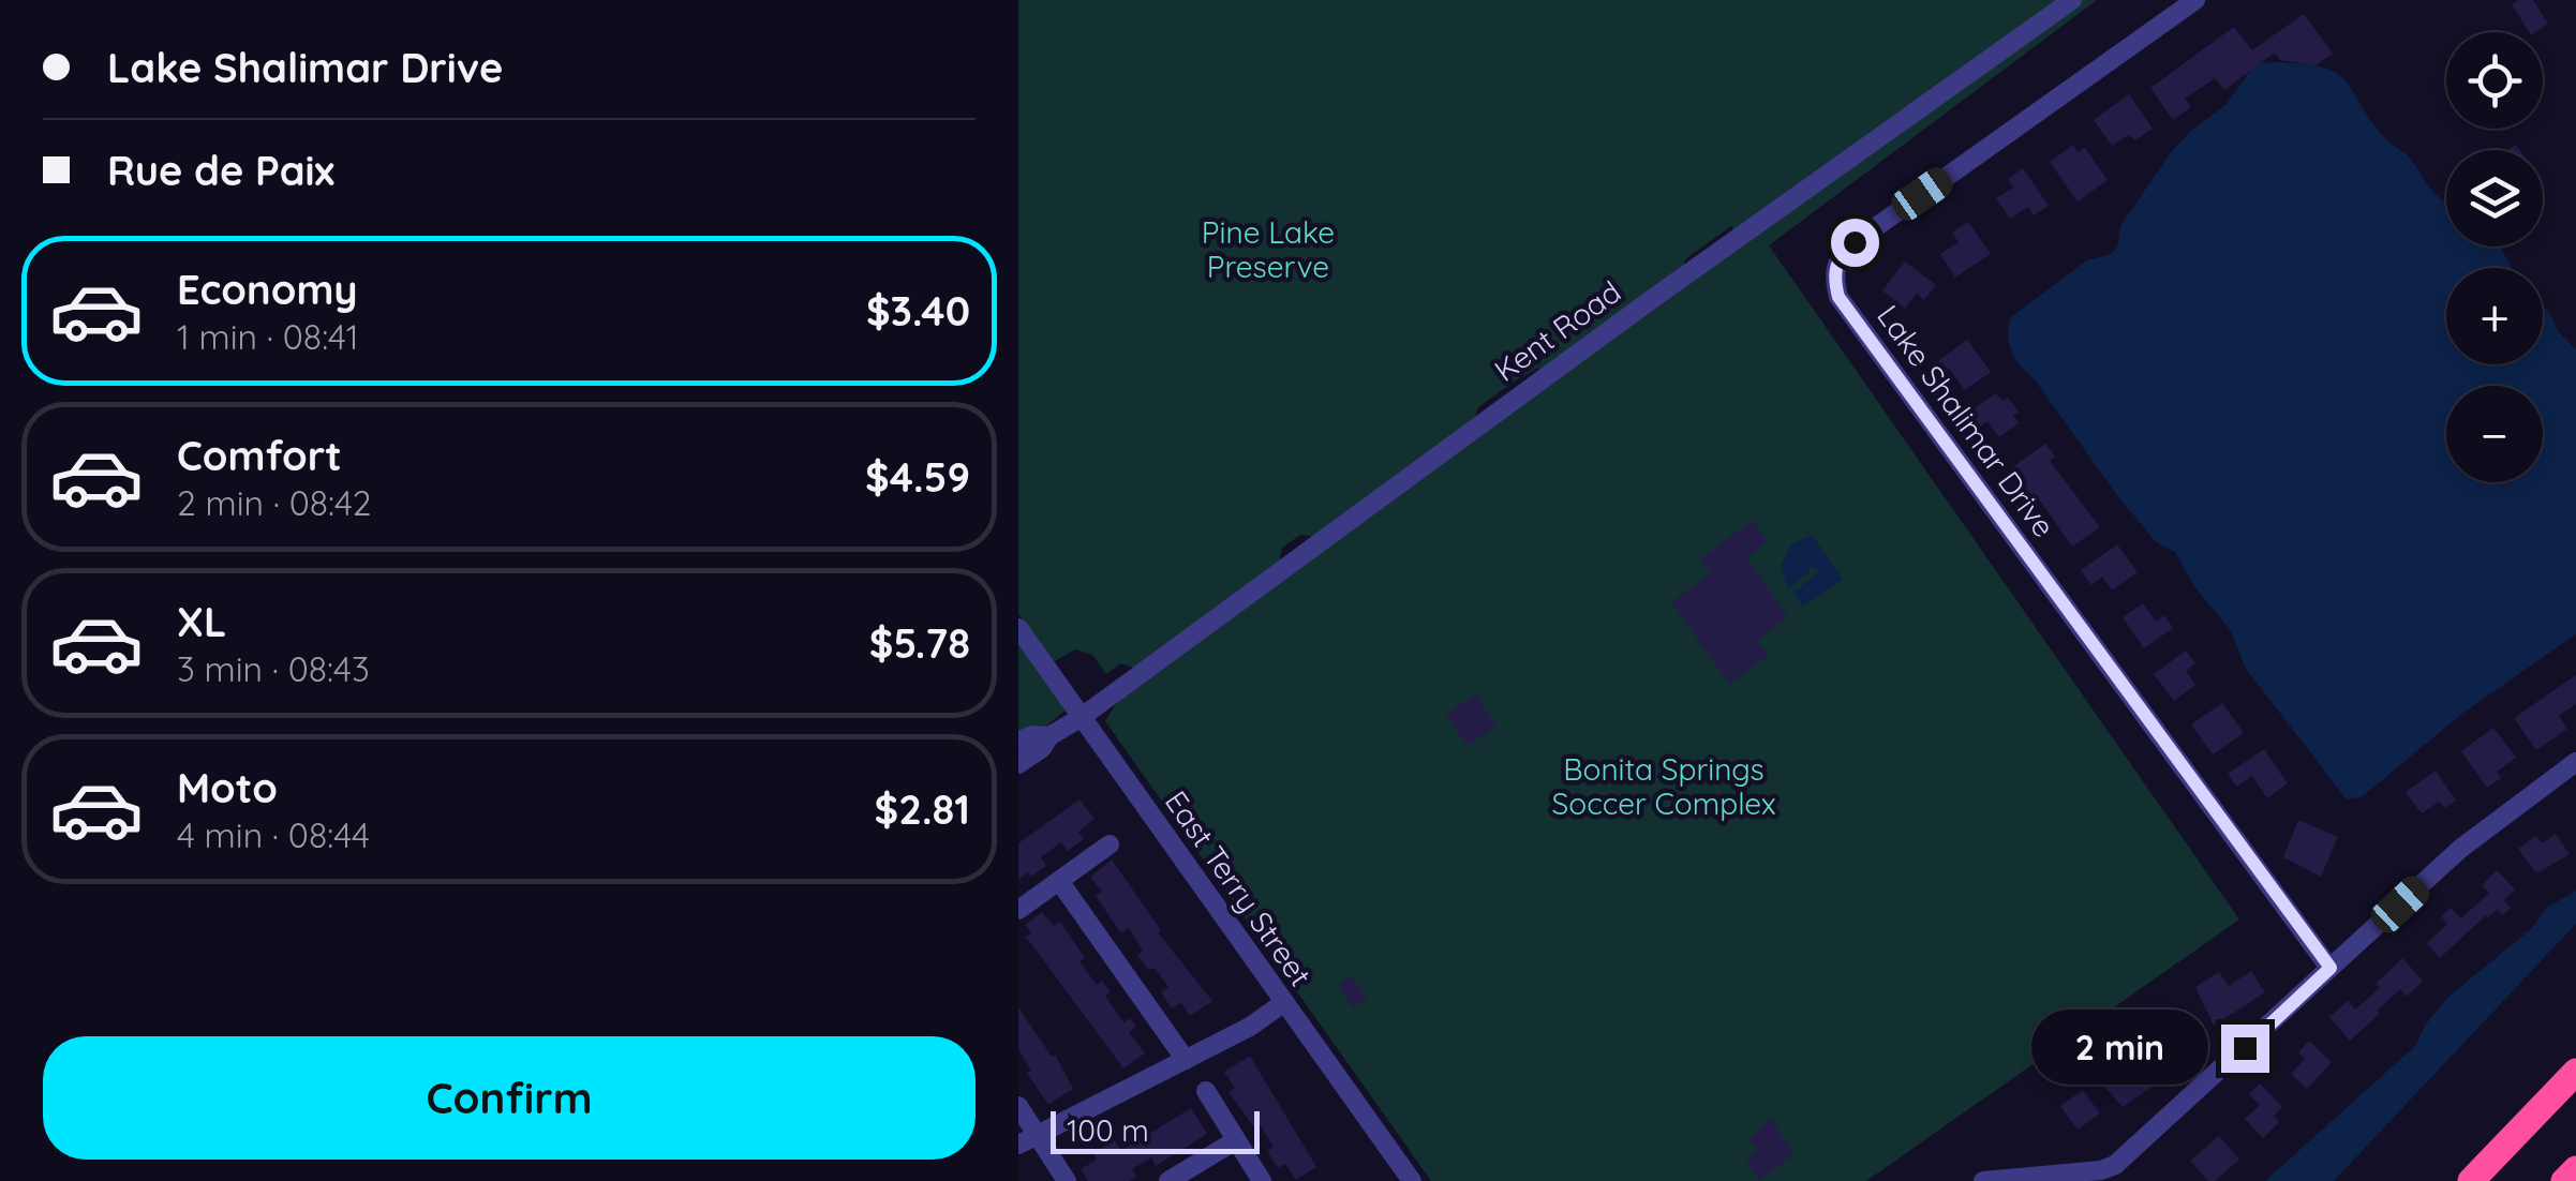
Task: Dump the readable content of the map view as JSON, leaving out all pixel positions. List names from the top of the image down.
{
  "streets": {
    "street": ["Kent Road", "Lake Shalimar Drive", "East Terry Street"]
  },
  "crossings": [
    ["Kent Road", "East Terry Street"]
  ],
  "parks": ["Pine Lake Preserve", "Bonita Springs Soccer Complex"],
  "scale_bar": "100 m",
  "page": {
    "banner": ["Lake Shalimar Drive", "Rue de Paix"],
    "map_buttons": ["+", "−"],
    "list": [
      {
        "name": "Economy",
        "note": "1 min · 08:41",
        "value": "$3.40"
      },
      {
        "name": "Comfort",
        "note": "2 min · 08:42",
        "value": "$4.59"
      },
      {
        "name": "XL",
        "note": "3 min · 08:43",
        "value": "$5.78"
      },
      {
        "name": "Moto",
        "note": "4 min · 08:44",
        "value": "$2.81"
      }
    ],
    "bubble": "2 min",
    "buttons": "Confirm",
    "scale": "100 m"
  }
}
